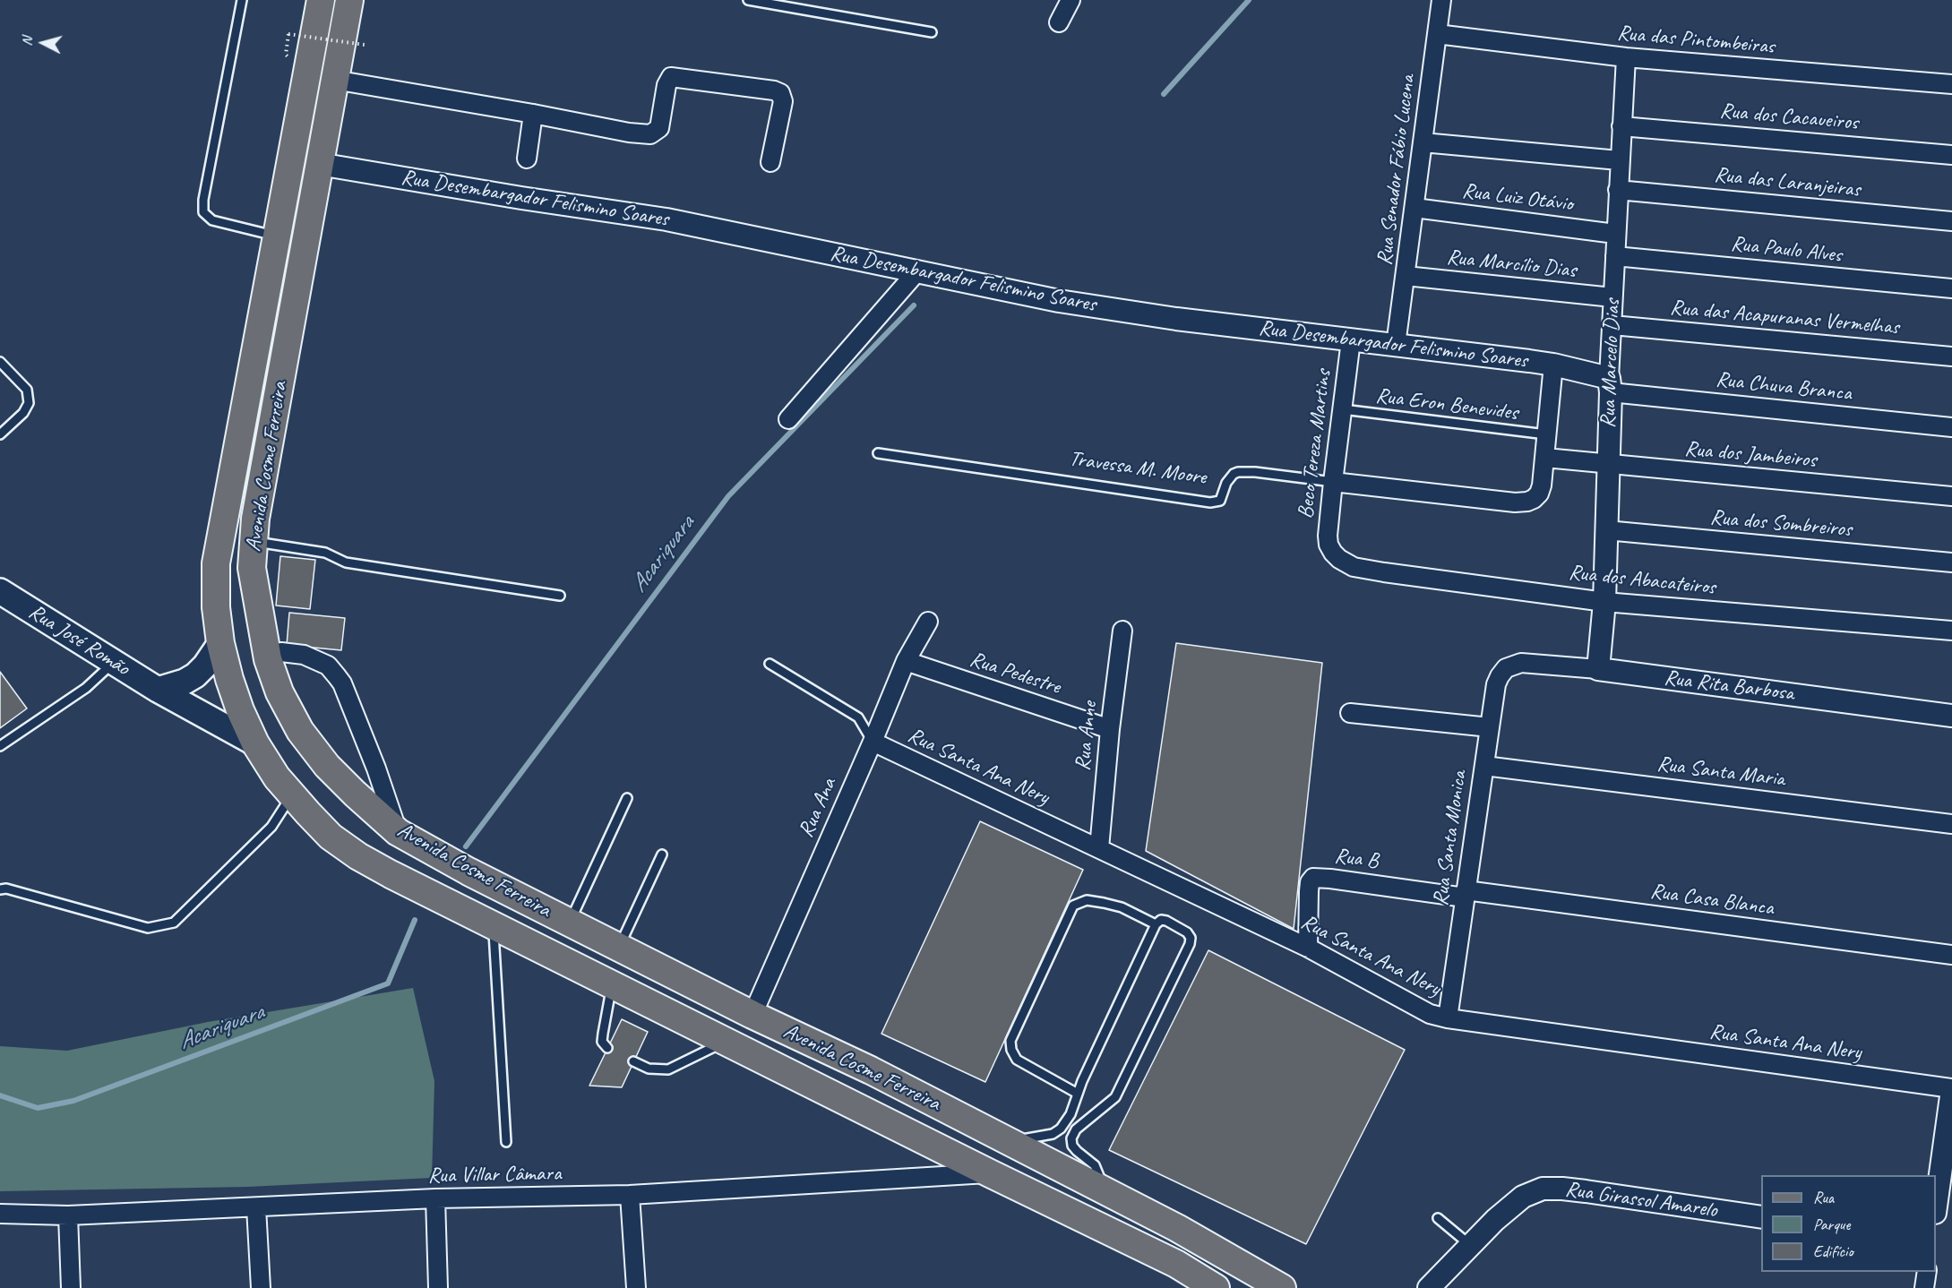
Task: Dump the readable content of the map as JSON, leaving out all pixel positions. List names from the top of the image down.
{
  "streets": {
    "main road": ["Avenida Cosme Ferreira", "Rua José Romão"],
    "street": [
      "Rua das Pintombeiras",
      "Rua dos Cacaueiros",
      "Rua Senador Fábio Lucena",
      "Rua das Laranjeiras",
      "Rua Luiz Otávio",
      "Rua Desembargador Felismino Soares",
      "Rua Paulo Alves",
      "Rua Marcílio Dias",
      "Rua das Acapuranas Vermelhas",
      "Rua Marcelo Dias",
      "Rua Chuva Branca",
      "Beco Tereza Martins",
      "Rua dos Jambeiros",
      "Travessa M. Moore",
      "Rua dos Sombreiros",
      "Rua dos Abacateiros",
      "Rua Pedestre",
      "Rua Rita Barbosa",
      "Rua Anne",
      "Rua Santa Ana Nery",
      "Rua Santa Maria",
      "Rua Ana",
      "Rua Santa Monica",
      "Rua B",
      "Rua Casa Blanca",
      "Rua Villar Câmara",
      "Rua Girassol Amarelo"
    ],
    "lane": ["Rua Eron Benevides"]
  },
  "crossings": [
    ["Rua das Pintombeiras", "Rua Senador Fábio Lucena"],
    ["Rua das Pintombeiras", "Rua Marcelo Dias"],
    ["Rua dos Cacaueiros", "Rua Marcelo Dias"],
    ["Rua Senador Fábio Lucena", "Rua Luiz Otávio"],
    ["Rua Senador Fábio Lucena", "Rua Desembargador Felismino Soares"],
    ["Rua Senador Fábio Lucena", "Rua Marcílio Dias"],
    ["Rua das Laranjeiras", "Rua Marcelo Dias"],
    ["Rua Luiz Otávio", "Rua Marcelo Dias"],
    ["Rua Desembargador Felismino Soares", "Rua Marcelo Dias"],
    ["Rua Desembargador Felismino Soares", "Rua Chuva Branca"],
    ["Rua Desembargador Felismino Soares", "Beco Tereza Martins"],
    ["Rua Desembargador Felismino Soares", "Avenida Cosme Ferreira"],
    ["Rua Paulo Alves", "Rua Marcelo Dias"],
    ["Rua Marcílio Dias", "Rua Marcelo Dias"],
    ["Rua das Acapuranas Vermelhas", "Rua Marcelo Dias"],
    ["Rua Marcelo Dias", "Rua Chuva Branca"],
    ["Rua Marcelo Dias", "Rua dos Jambeiros"],
    ["Rua Marcelo Dias", "Rua dos Sombreiros"],
    ["Rua Marcelo Dias", "Rua dos Abacateiros"],
    ["Rua Marcelo Dias", "Rua Rita Barbosa"],
    ["Rua Eron Benevides", "Beco Tereza Martins"],
    ["Beco Tereza Martins", "Travessa M. Moore"],
    ["Beco Tereza Martins", "Rua dos Abacateiros"],
    ["Rua dos Jambeiros", "Travessa M. Moore"],
    ["Avenida Cosme Ferreira", "Rua José Romão"],
    ["Avenida Cosme Ferreira", "Rua Ana"],
    ["Avenida Cosme Ferreira", "Rua Villar Câmara"],
    ["Rua Pedestre", "Rua Anne"],
    ["Rua Pedestre", "Rua Ana"],
    ["Rua Rita Barbosa", "Rua Santa Monica"],
    ["Rua Anne", "Rua Santa Ana Nery"],
    ["Rua Santa Ana Nery", "Rua Ana"],
    ["Rua Santa Ana Nery", "Rua Santa Monica"],
    ["Rua Santa Ana Nery", "Rua B"],
    ["Rua Santa Maria", "Rua Santa Monica"],
    ["Rua Santa Monica", "Rua B"],
    ["Rua Santa Monica", "Rua Casa Blanca"],
    ["Rua B", "Rua Casa Blanca"]
  ],
  "water": ["Acariquara"],
  "legend": ["Rua", "Parque", "Edifício"],
  "north": "left"
}
